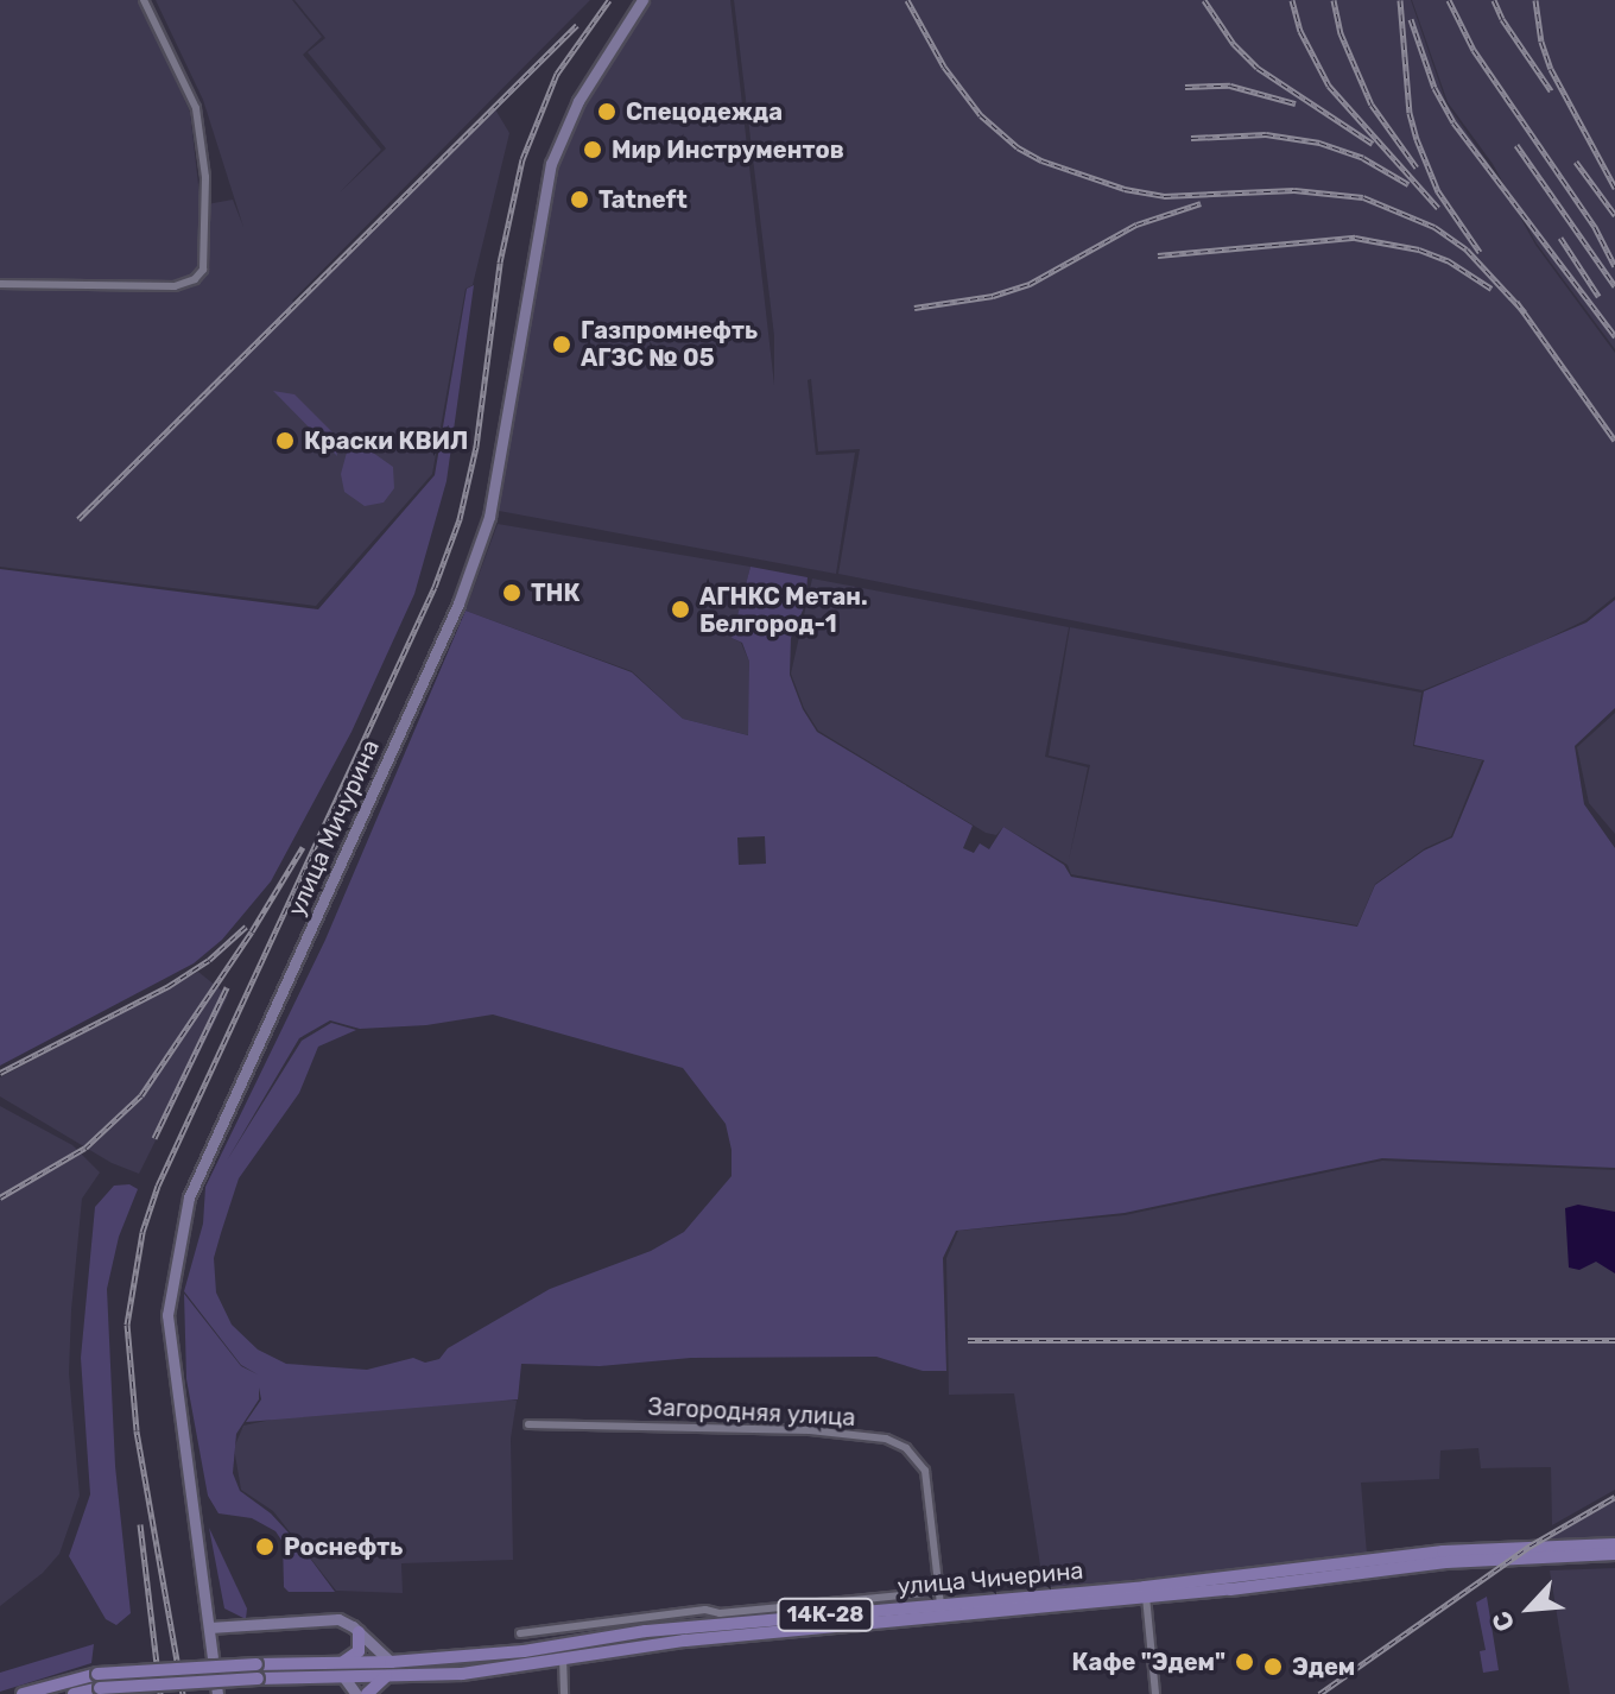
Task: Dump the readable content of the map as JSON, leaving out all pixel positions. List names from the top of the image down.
{
  "streets": {
    "main road": ["улица Мичурина", "улица Чичерина", "14К-28"],
    "street": ["Загородняя улица"]
  },
  "crossings": [
    ["Загородняя улица", "улица Чичерина"],
    ["улица Чичерина", "14К-28"]
  ],
  "places": [
    "Спецодежда",
    "Мир Инструментов",
    "Tatneft",
    "Газпромнефть АГЗС № 05",
    "Краски КВИЛ",
    "ТНК",
    "АГНКС Метан. Белгород-1",
    "Роснефть",
    "Кафе \"Эдем\"",
    "Эдем"
  ],
  "north": "bottom left"
}
